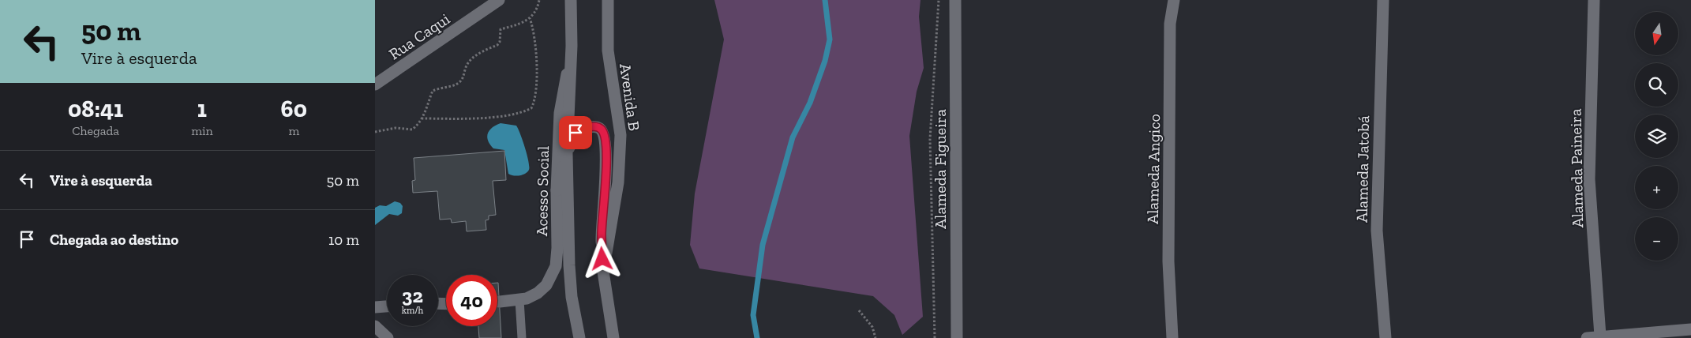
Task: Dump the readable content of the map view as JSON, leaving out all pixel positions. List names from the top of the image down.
{
  "streets": {
    "street": [
      "Rua Caqui",
      "Avenida B",
      "Alameda Paineira",
      "Alameda Figueira",
      "Alameda Angico",
      "Alameda Jatobá",
      "Acesso Social"
    ]
  },
  "north": "bottom",
  "page": {
    "turn": ["50 m", "Vire à esquerda"],
    "map_buttons": ["+", "−"],
    "eta": [
      "08:41",
      "Chegada",
      "1",
      "min",
      "60",
      "m"
    ],
    "list": [
      {
        "name": "Vire à esquerda",
        "value": "50 m"
      },
      {
        "name": "Chegada ao destino",
        "value": "10 m"
      }
    ],
    "speed": "32 km/h",
    "limit": "40"
  }
}
